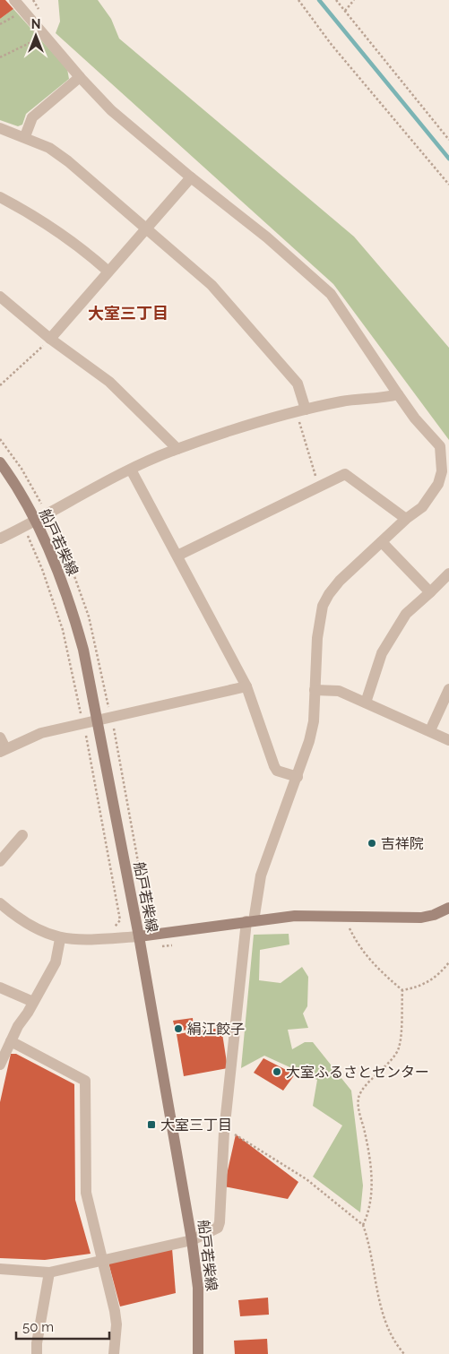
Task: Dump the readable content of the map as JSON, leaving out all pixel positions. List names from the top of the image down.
{
  "streets": {
    "street": ["船戸若柴線"]
  },
  "districts": ["大室三丁目"],
  "places": {
    "other": ["吉祥院", "絹江餃子", "大室ふるさとセンター"],
    "transit": ["大室三丁目"]
  },
  "scale_bar": "50 m",
  "north": "top"
}
